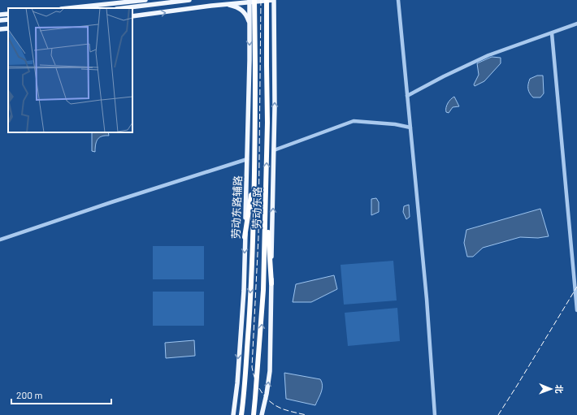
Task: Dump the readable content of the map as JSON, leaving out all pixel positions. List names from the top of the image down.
{
  "streets": {
    "highway": ["劳动东路"],
    "main road": ["劳动东路辅路"]
  },
  "crossings": [
    ["劳动东路辅路", "劳动东路"]
  ],
  "scale_bar": "200 m",
  "north": "right"
}
